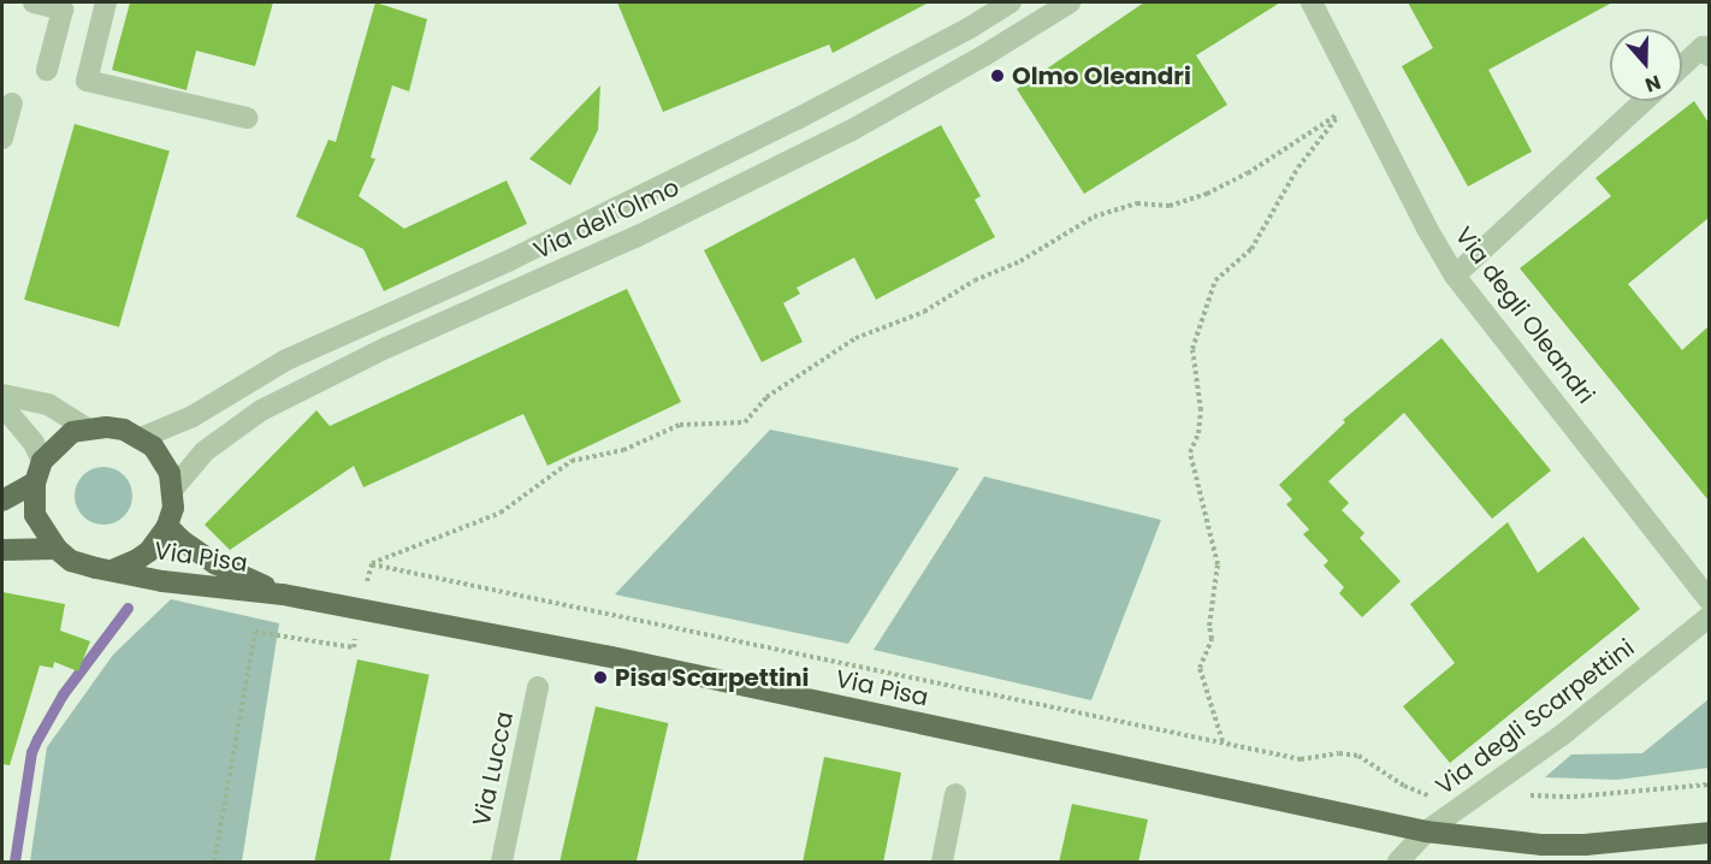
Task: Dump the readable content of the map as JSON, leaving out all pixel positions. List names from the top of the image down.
{
  "streets": {
    "main road": ["Via Pisa"],
    "street": [
      "Via dell'Olmo",
      "Via degli Oleandri",
      "Via degli Scarpettini",
      "Via Lucca"
    ]
  },
  "crossings": [
    ["Via dell'Olmo", "Via Pisa"],
    ["Via Pisa", "Via degli Scarpettini"]
  ],
  "places": ["Olmo Oleandri", "Pisa Scarpettini"],
  "north": "bottom"
}
